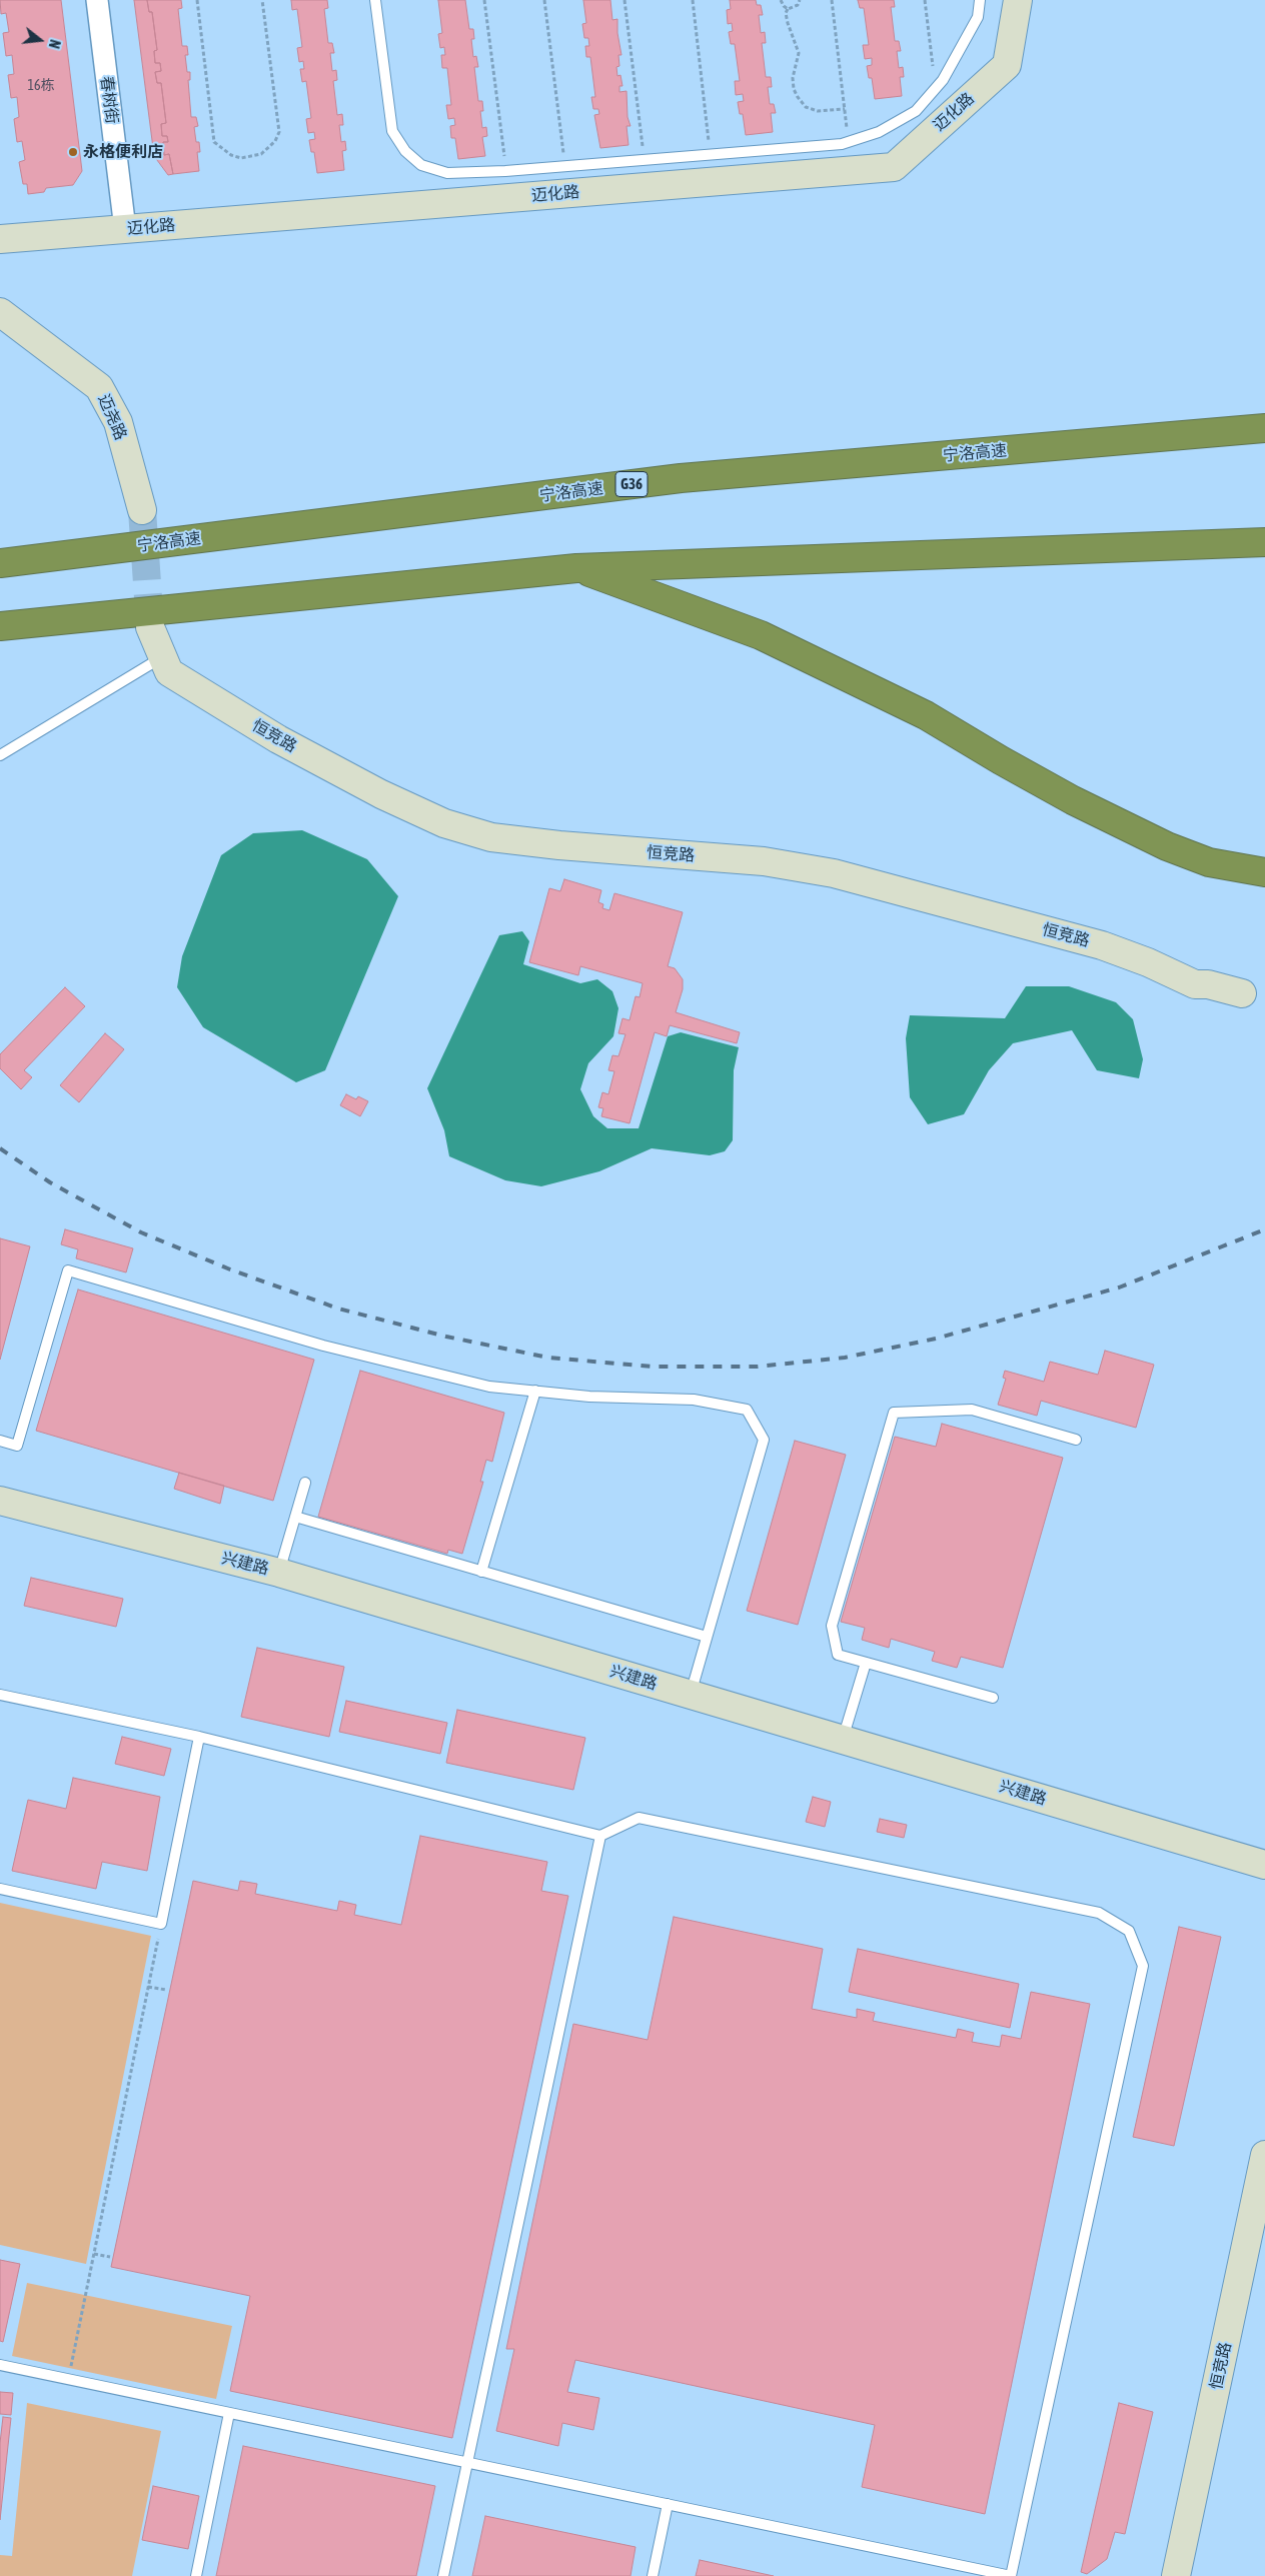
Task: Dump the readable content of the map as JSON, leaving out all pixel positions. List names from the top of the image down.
{
  "streets": {
    "highway": ["宁洛高速", "G36"],
    "street": [
      "春树街",
      "迈化路",
      "迈尧路",
      "恒竞路",
      "兴建路"
    ]
  },
  "crossings": [
    ["春树街", "迈化路"]
  ],
  "places": ["永格便利店"],
  "house_numbers": ["16栋"],
  "north": "right"
}
